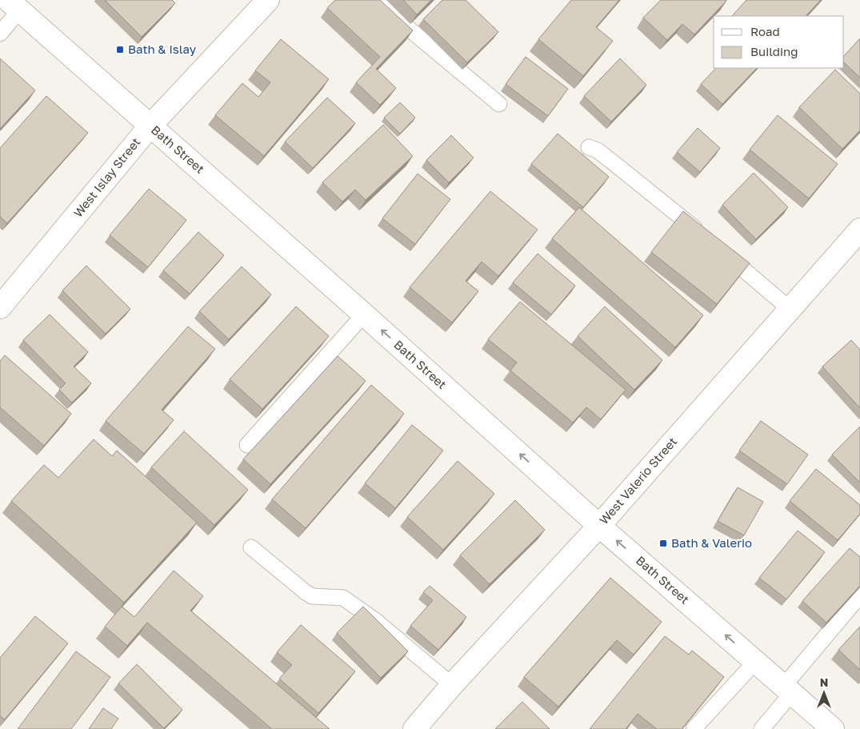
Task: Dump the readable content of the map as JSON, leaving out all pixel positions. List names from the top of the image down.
{
  "streets": {
    "street": ["Bath Street", "West Islay Street", "West Valerio Street"]
  },
  "crossings": [
    ["Bath Street", "West Islay Street"],
    ["Bath Street", "West Valerio Street"]
  ],
  "one_way": ["Bath Street"],
  "places": {
    "transit": ["Bath & Islay", "Bath & Valerio"]
  },
  "legend": ["Road", "Building"],
  "north": "top"
}
